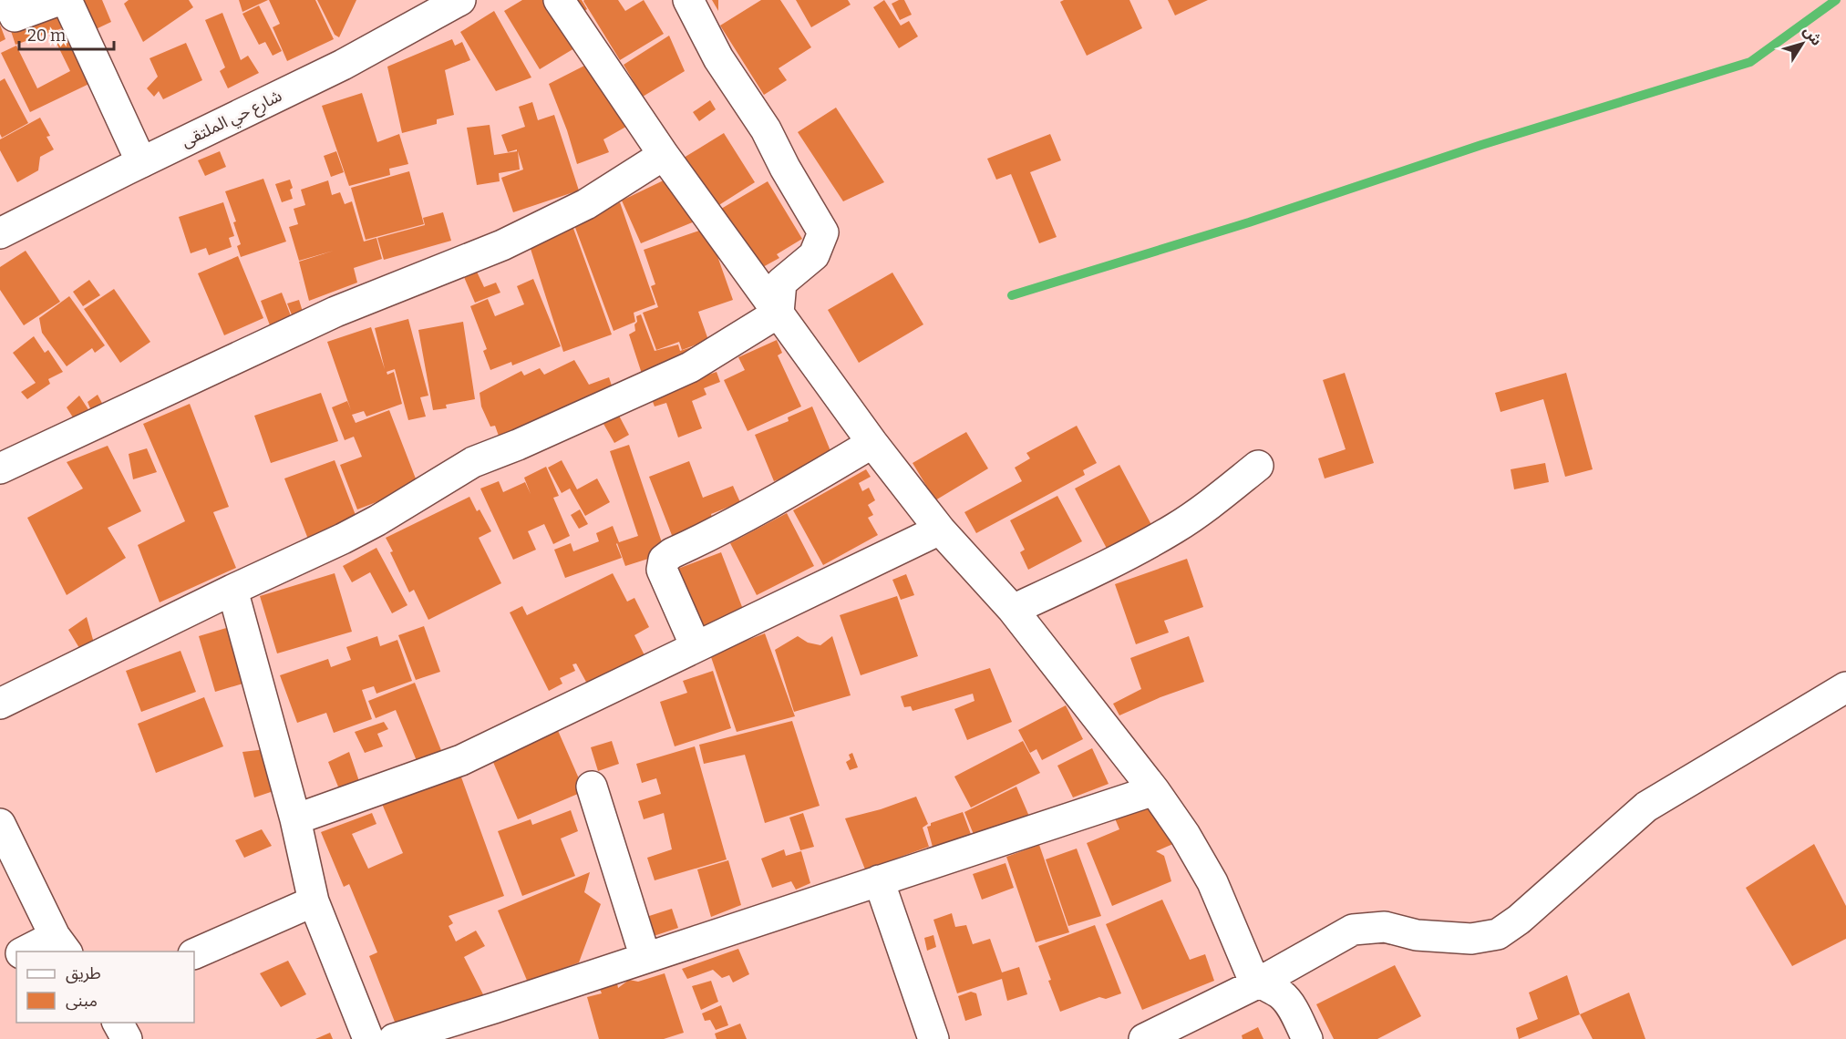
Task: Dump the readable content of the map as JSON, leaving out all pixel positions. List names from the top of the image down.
{
  "streets": {
    "street": ["شارع حي الملتقى"]
  },
  "legend": ["طريق", "مبنى"],
  "scale_bar": "20 m",
  "north": "top right"
}
